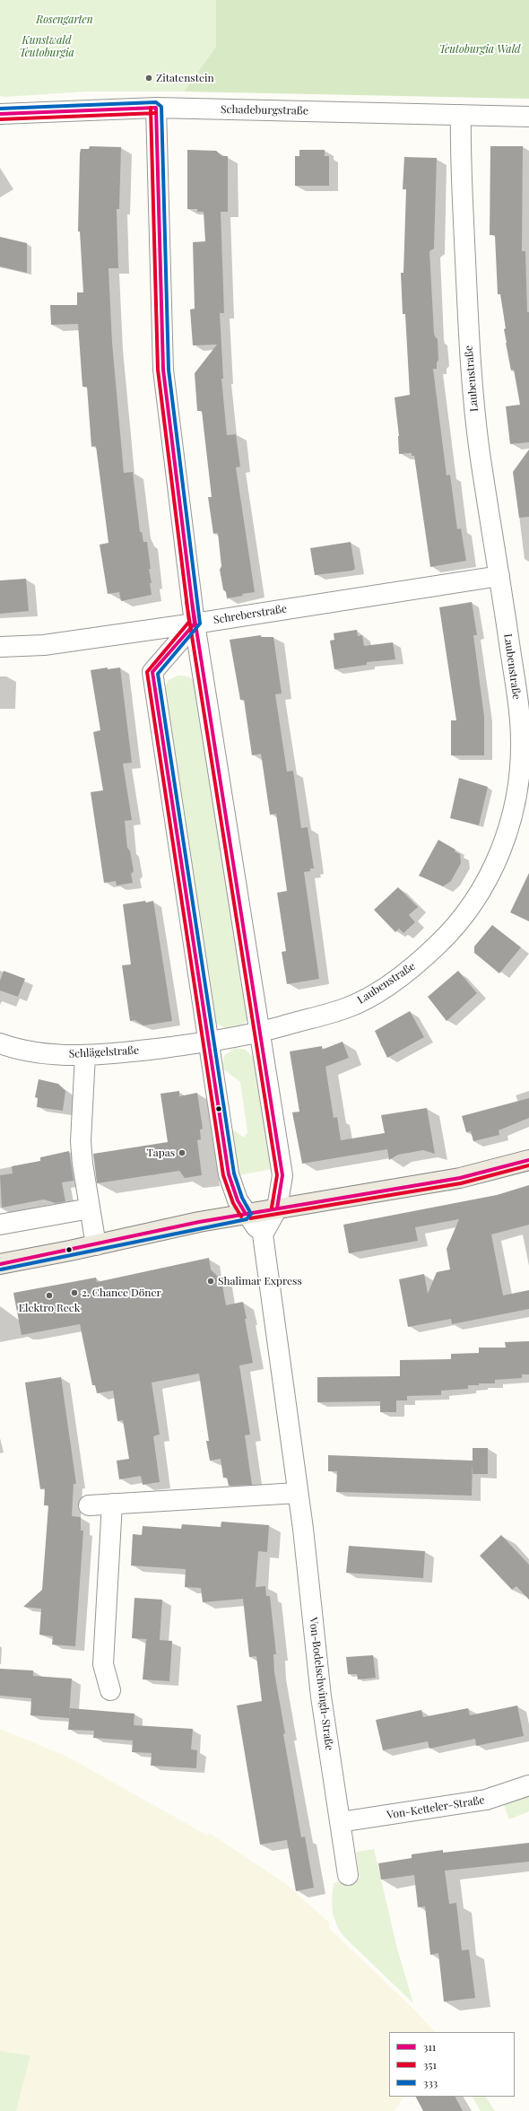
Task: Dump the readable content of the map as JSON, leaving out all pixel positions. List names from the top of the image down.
{
  "streets": {
    "street": [
      "Schadeburgstraße",
      "Laubenstraße",
      "Schreberstraße",
      "Schlägelstraße",
      "Von-Bodelschwingh-Straße",
      "Von-Ketteler-Straße"
    ]
  },
  "crossings": [
    ["Schadeburgstraße", "Laubenstraße"],
    ["Laubenstraße", "Schreberstraße"],
    ["Laubenstraße", "Schlägelstraße"],
    ["Von-Bodelschwingh-Straße", "Von-Ketteler-Straße"]
  ],
  "parks": ["Rosengarten", "Kunstwald Teutoburgia", "Teutoburgia Wald"],
  "places": [
    "Zitatenstein",
    "Tapas",
    "Shalimar Express",
    "2. Chance Döner",
    "Elektro Reck"
  ],
  "lines": ["transit line 333", "transit line 311", "transit line 351"],
  "legend": ["311", "351", "333"]
}
